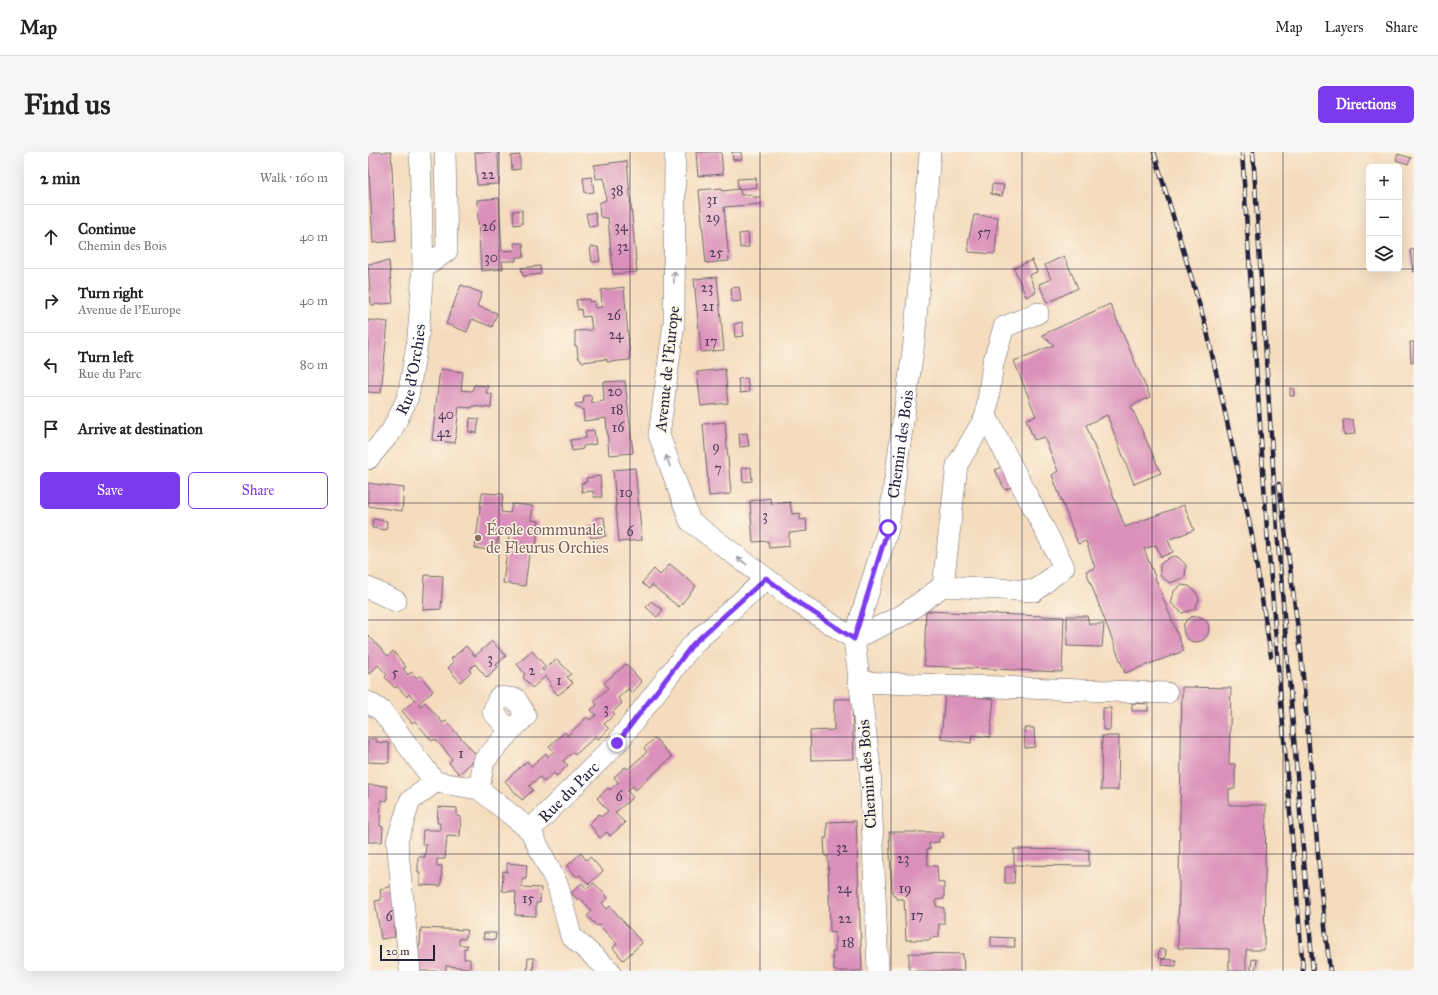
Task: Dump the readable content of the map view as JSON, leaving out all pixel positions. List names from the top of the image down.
{
  "streets": {
    "street": [
      "Rue d'Orchies",
      "Avenue de l'Europe",
      "Chemin des Bois",
      "Rue du Parc"
    ]
  },
  "crossings": [
    ["Avenue de l'Europe", "Chemin des Bois"],
    ["Avenue de l'Europe", "Rue du Parc"]
  ],
  "one_way": ["Avenue de l'Europe"],
  "places": ["École communale de Fleurus Orchies"],
  "house_numbers": [
    "22",
    "38",
    "31",
    "29",
    "26",
    "34",
    "57",
    "32",
    "25",
    "30",
    "23",
    "21",
    "26",
    "24",
    "17",
    "20",
    "18",
    "40",
    "16",
    "42",
    "9",
    "7",
    "10",
    "3",
    "6",
    "3",
    "2",
    "5",
    "1",
    "3",
    "1",
    "6",
    "32",
    "23",
    "24",
    "19",
    "15",
    "17",
    "6",
    "22",
    "18"
  ],
  "scale_bar": "20 m",
  "page": {
    "header": "Map",
    "nav": ["Map", "Layers", "Share"],
    "buttons": [
      "Directions",
      ["Save", "Share"]
    ],
    "title": "Find us",
    "heading": ["2 min", "Walk · 160 m"],
    "map_buttons": ["+", "−"],
    "list": [
      ["Continue", "Chemin des Bois", "40 m"],
      ["Turn right", "Avenue de l'Europe", "40 m"],
      ["Turn left", "Rue du Parc", "80 m"],
      "Arrive at destination"
    ],
    "scale": "20 m"
  }
}
